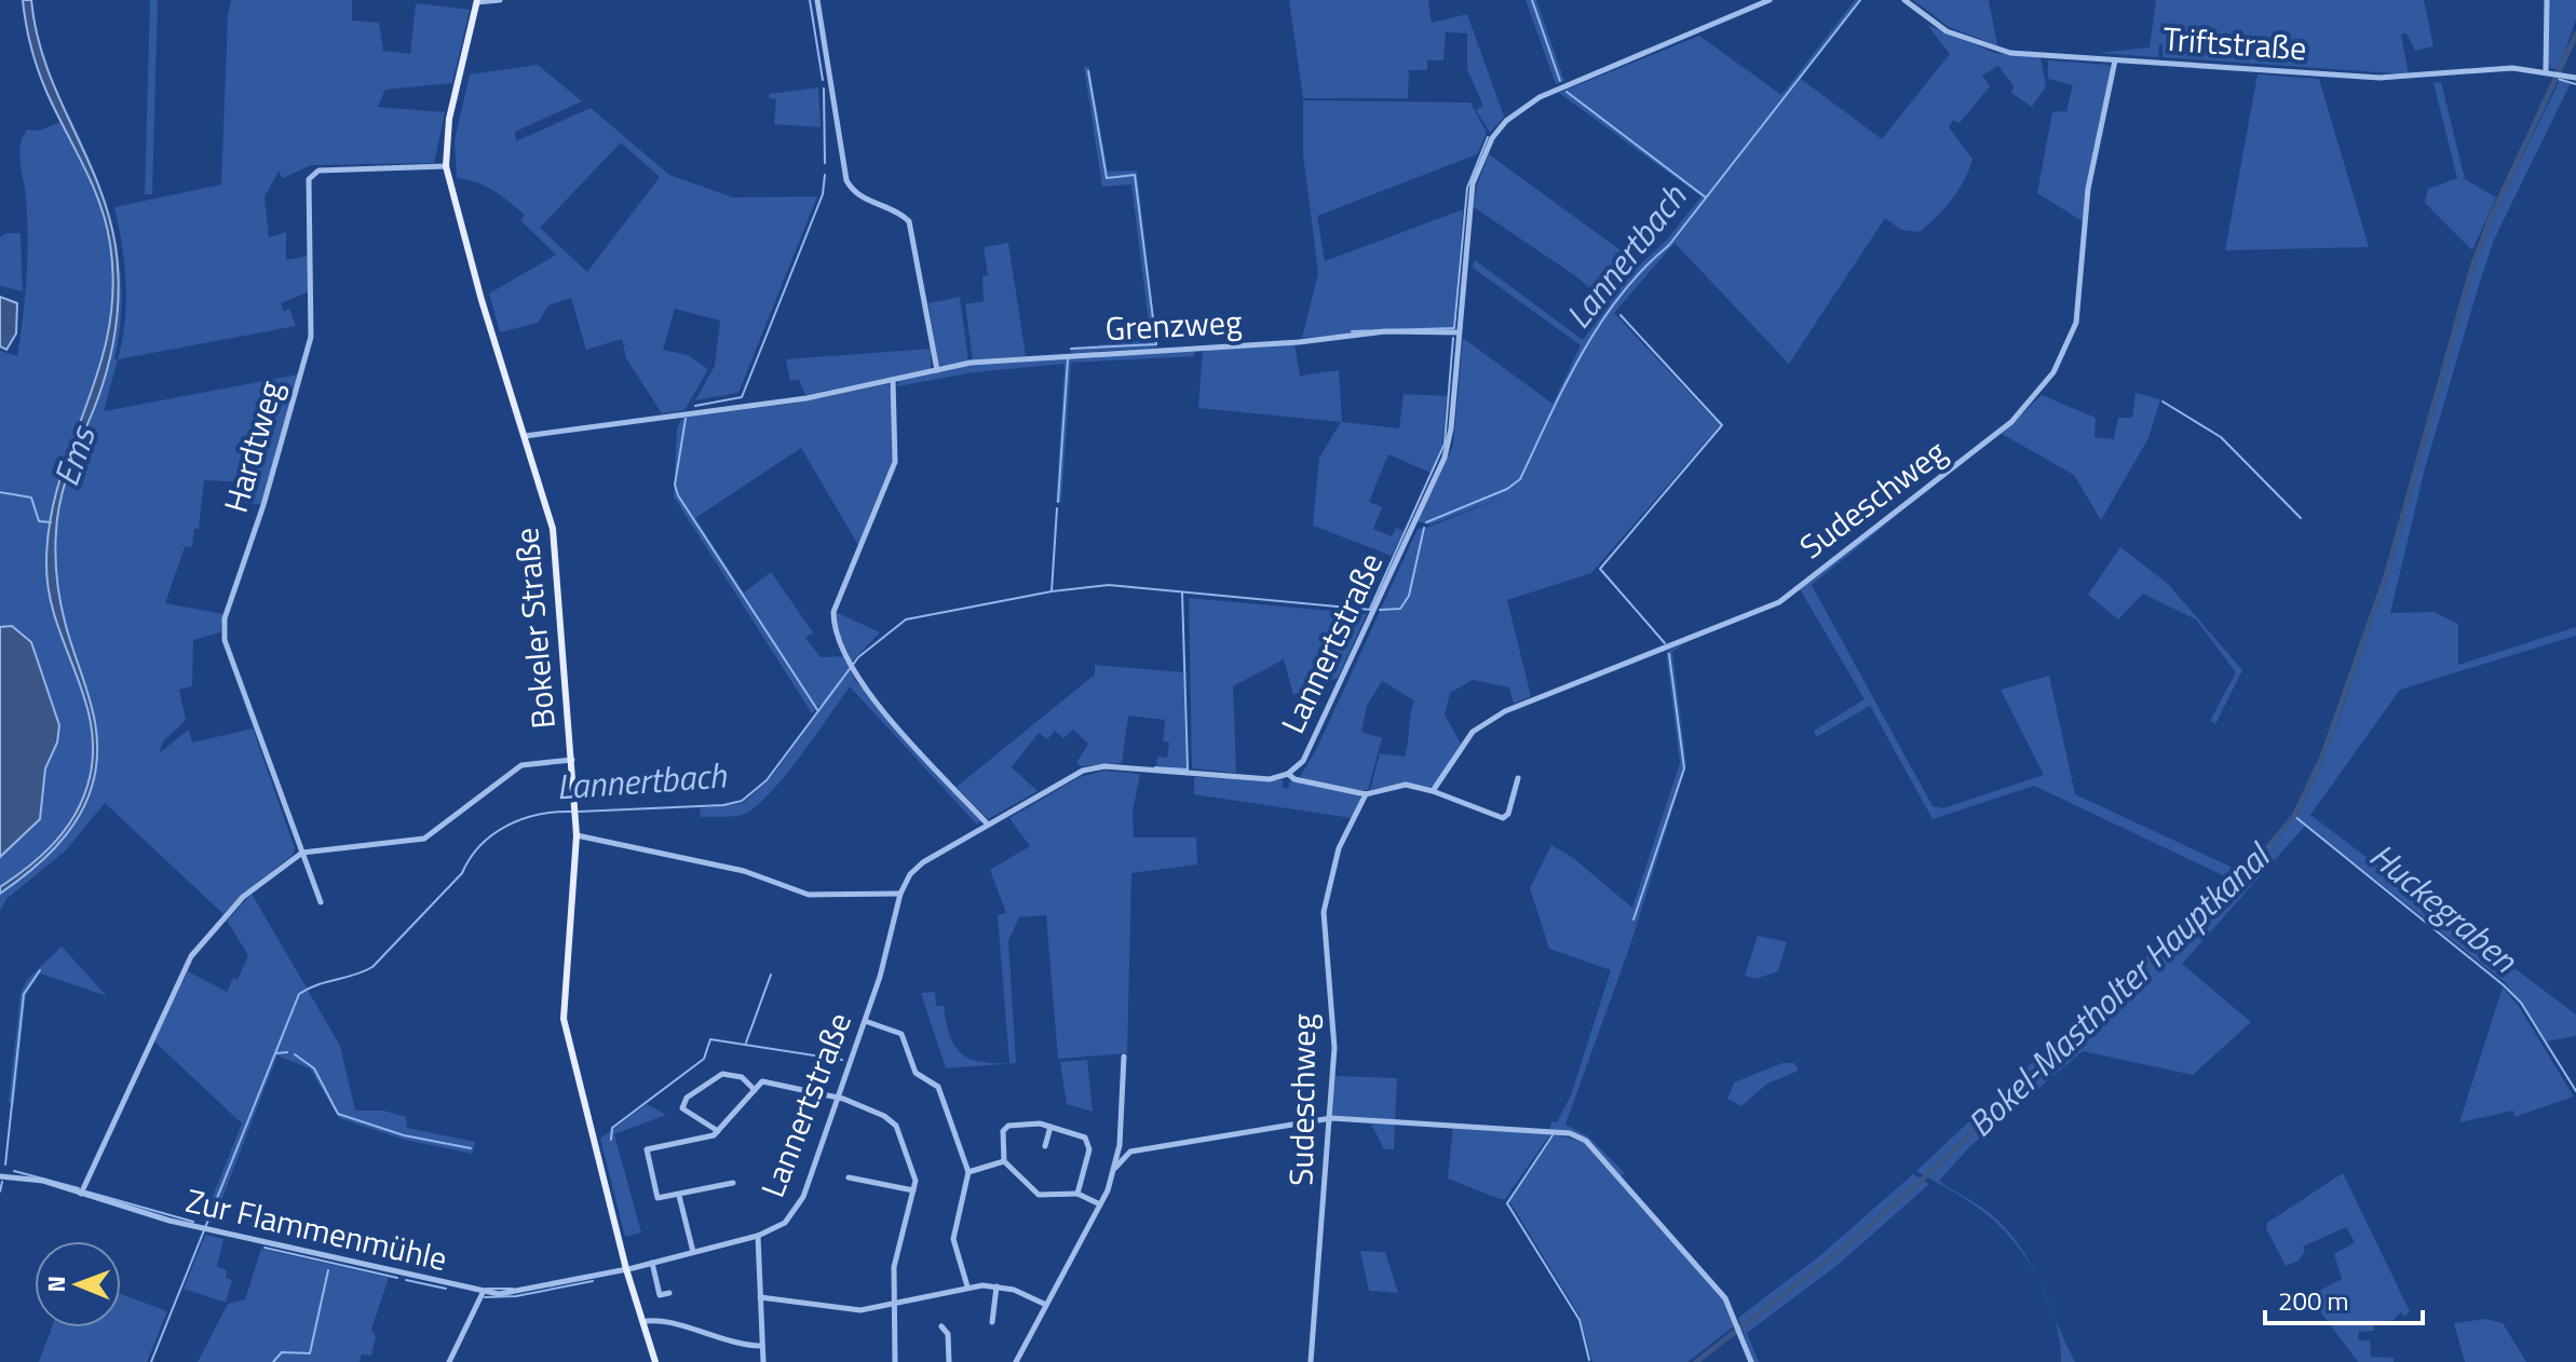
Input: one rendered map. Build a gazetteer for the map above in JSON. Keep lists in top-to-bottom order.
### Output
{
  "streets": {
    "main road": ["Bokeler Straße"],
    "street": [
      "Triftstraße",
      "Grenzweg",
      "Hardtweg",
      "Sudeschweg",
      "Lannertstraße",
      "Zur Flammenmühle"
    ]
  },
  "crossings": [
    ["Triftstraße", "Sudeschweg"],
    ["Grenzweg", "Bokeler Straße"],
    ["Grenzweg", "Lannertstraße"],
    ["Hardtweg", "Bokeler Straße"],
    ["Bokeler Straße", "Lannertstraße"],
    ["Bokeler Straße", "Zur Flammenmühle"],
    ["Lannertstraße", "Zur Flammenmühle"]
  ],
  "water": [
    "Lannertbach",
    "Ems",
    "Huckegraben",
    "Bokel-Mastholter Hauptkanal"
  ],
  "scale_bar": "200 m",
  "north": "left"
}
